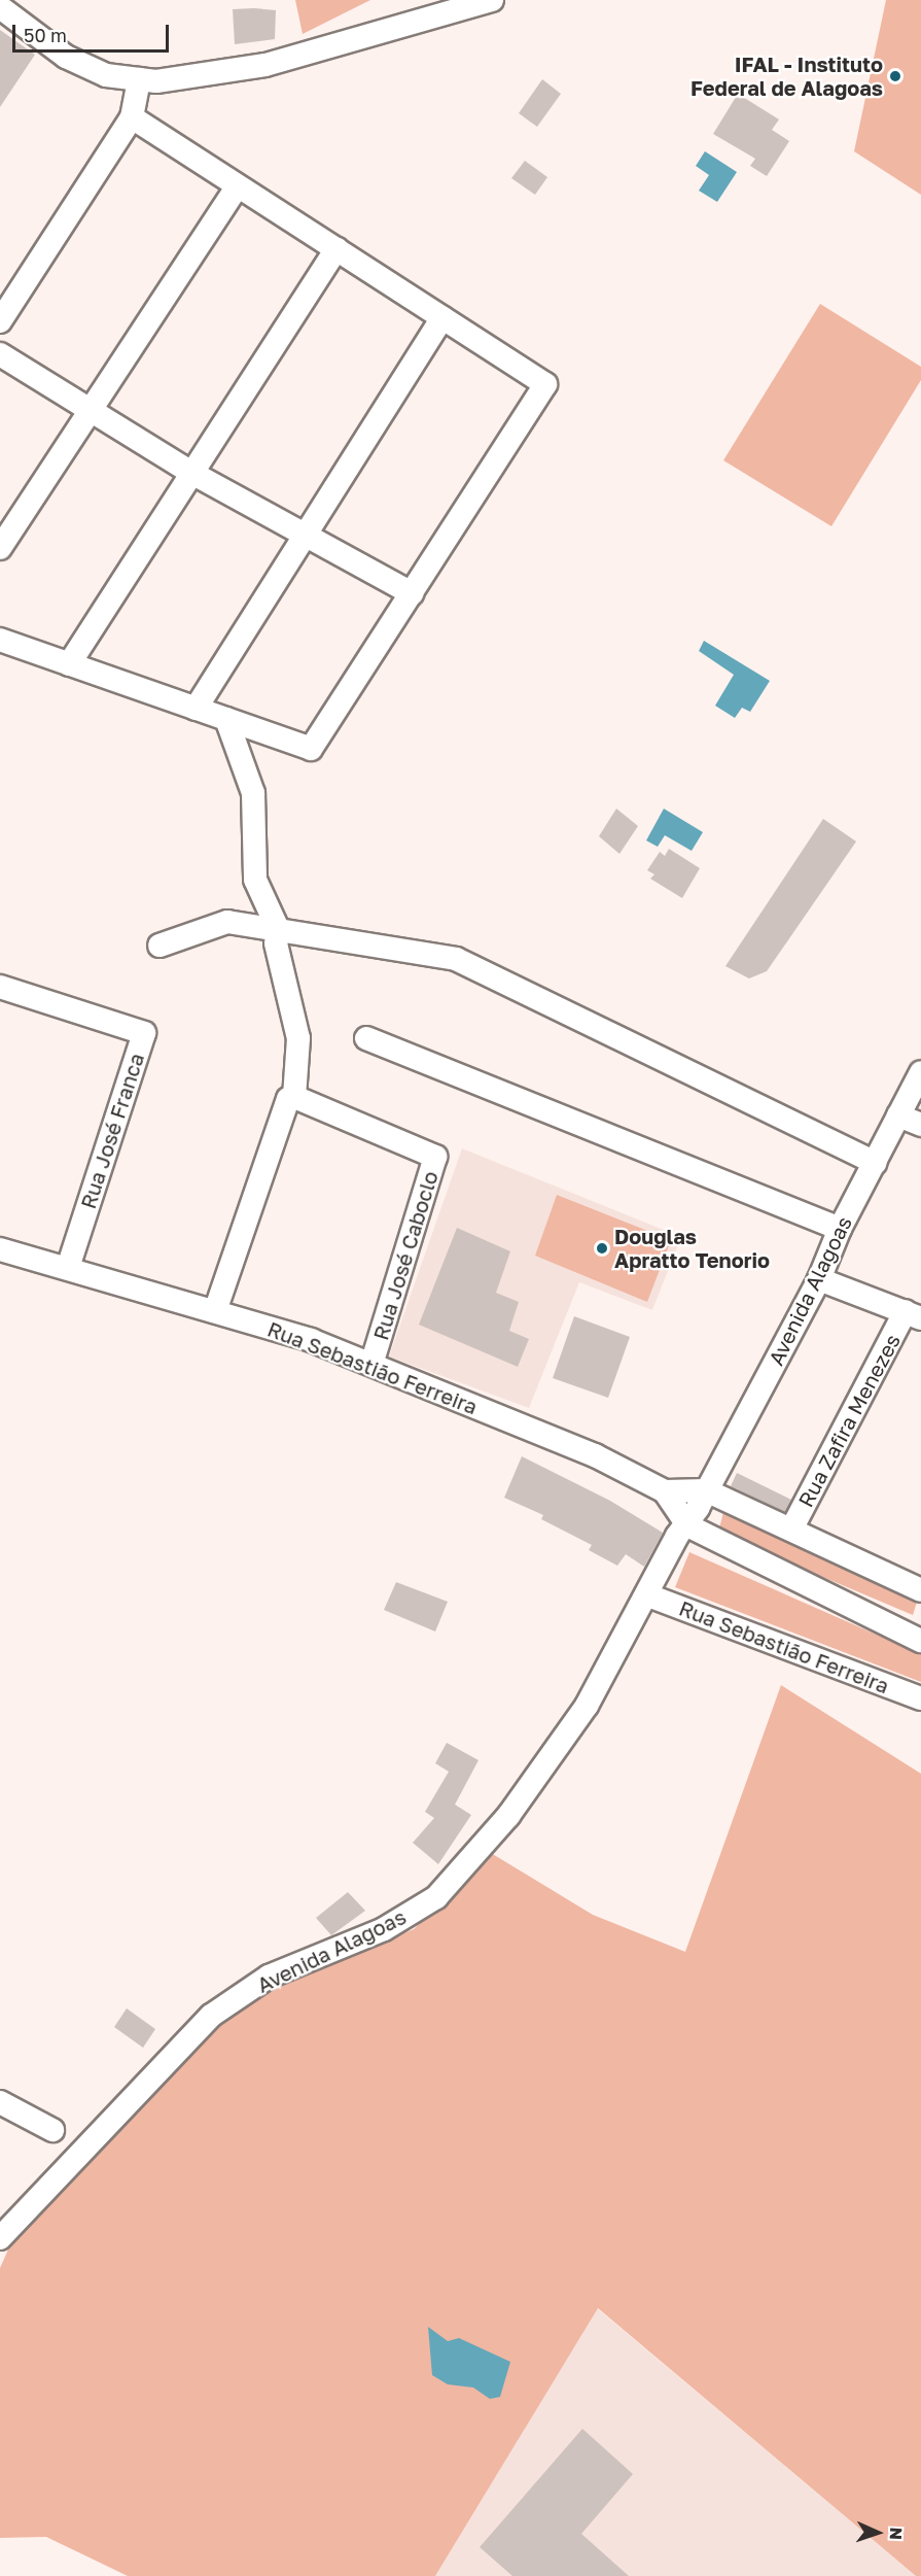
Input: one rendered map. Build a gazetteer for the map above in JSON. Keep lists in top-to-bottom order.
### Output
{
  "streets": {
    "street": [
      "Rua José Franca",
      "Rua José Caboclo",
      "Avenida Alagoas",
      "Rua Sebastião Ferreira",
      "Rua Zafira Menezes"
    ]
  },
  "crossings": [
    ["Rua José Franca", "Rua Sebastião Ferreira"],
    ["Rua José Caboclo", "Rua Sebastião Ferreira"],
    ["Avenida Alagoas", "Rua Sebastião Ferreira"],
    ["Rua Sebastião Ferreira", "Rua Zafira Menezes"]
  ],
  "places": ["IFAL - Instituto Federal de Alagoas", "Douglas Apratto Tenorio"],
  "scale_bar": "50 m",
  "north": "right"
}
